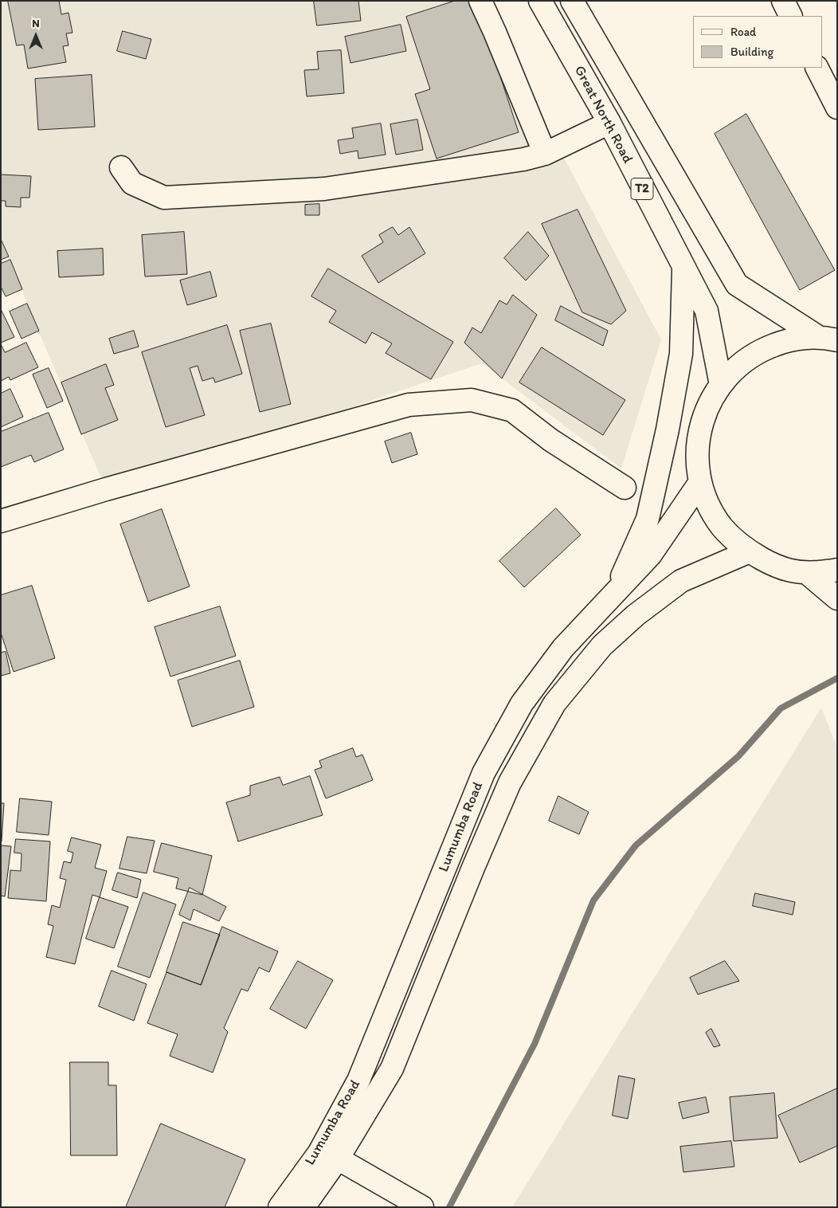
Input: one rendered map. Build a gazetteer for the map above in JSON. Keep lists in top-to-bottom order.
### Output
{
  "streets": {
    "main road": ["Great North Road", "T2", "Lumumba Road"]
  },
  "legend": ["Road", "Building"],
  "north": "top"
}
